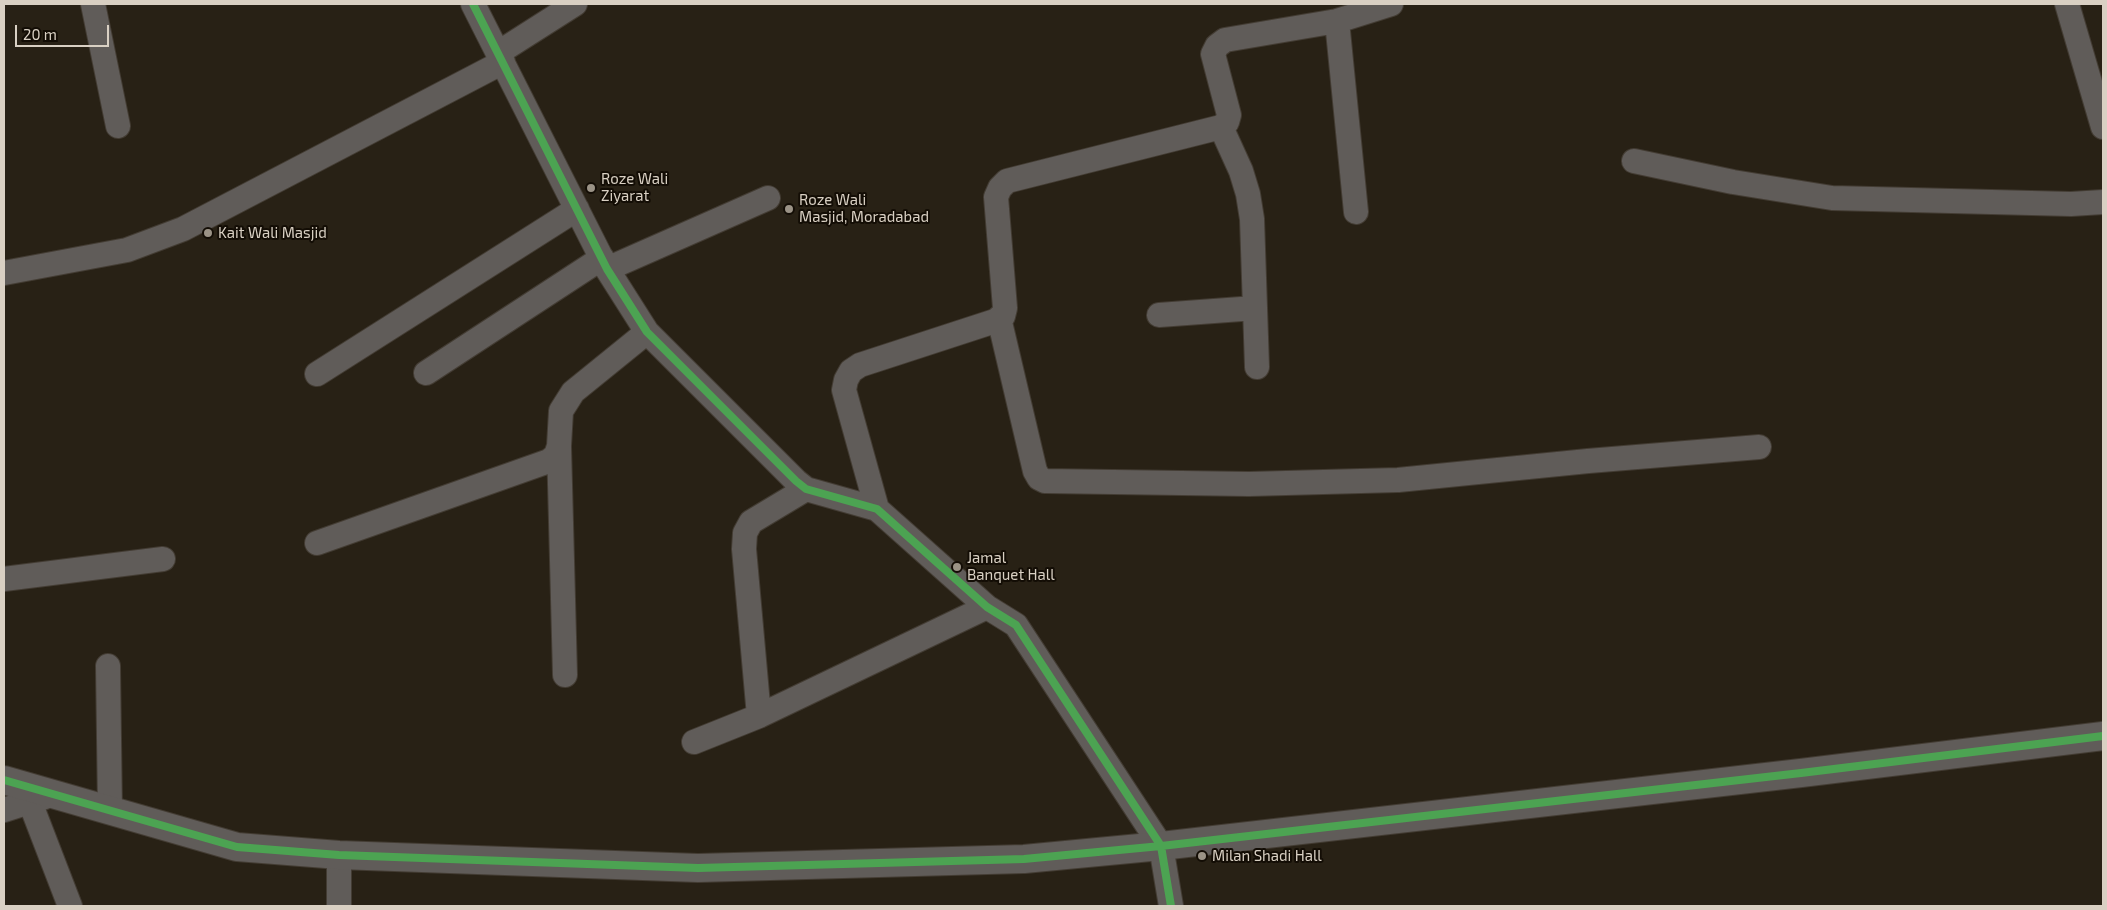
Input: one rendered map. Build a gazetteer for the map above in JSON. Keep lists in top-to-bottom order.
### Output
{
  "places": [
    "Roze Wali Ziyarat",
    "Roze Wali Masjid, Moradabad",
    "Kait Wali Masjid",
    "Jamal Banquet Hall",
    "Milan Shadi Hall"
  ],
  "scale_bar": "20 m"
}
